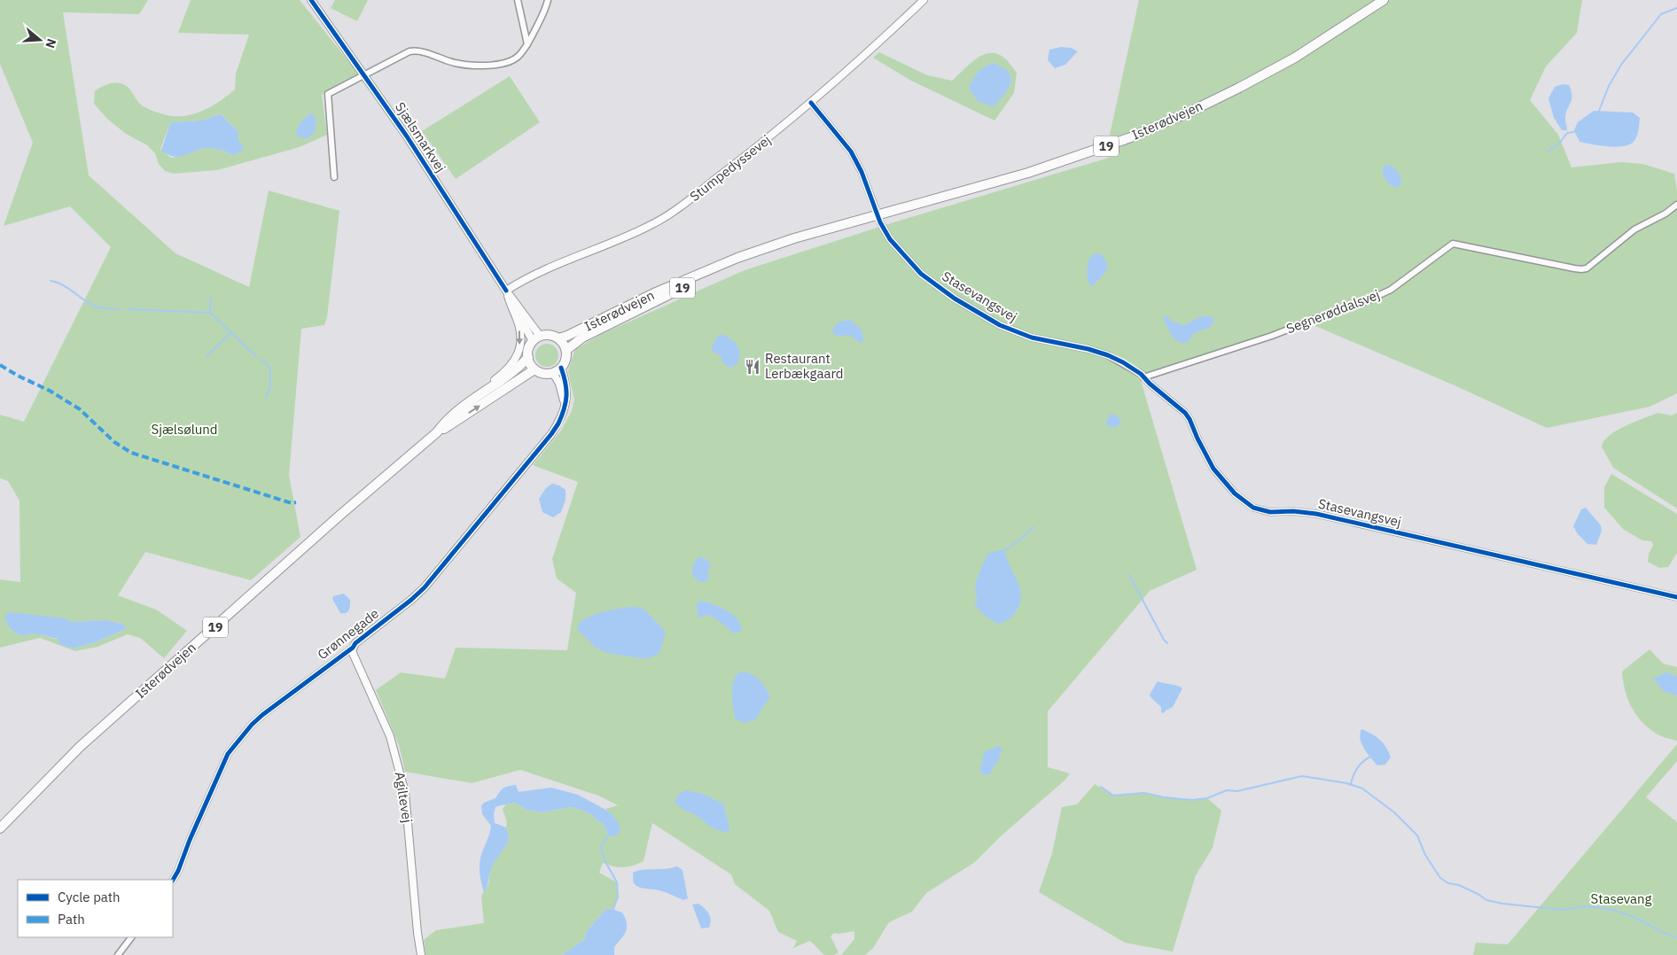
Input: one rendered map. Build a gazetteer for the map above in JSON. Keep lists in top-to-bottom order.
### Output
{
  "streets": {
    "main road": ["Isterødvejen", "19"],
    "street": [
      "Sjælsmarkvej",
      "Stumpedyssevej",
      "Stasevangsvej",
      "Segnerøddalsvej",
      "Grønnegade",
      "Agiltevej"
    ]
  },
  "crossings": [
    ["Isterødvejen", "Sjælsmarkvej"],
    ["Isterødvejen", "19"],
    ["Isterødvejen", "Grønnegade"],
    ["Sjælsmarkvej", "19"],
    ["Sjælsmarkvej", "Stumpedyssevej"],
    ["Sjælsmarkvej", "Grønnegade"],
    ["19", "Grønnegade"],
    ["Stasevangsvej", "Segnerøddalsvej"],
    ["Grønnegade", "Agiltevej"]
  ],
  "parks": ["Sjælsølund", "Stasevang"],
  "places": {
    "restaurant": ["Restaurant Lerbækgaard"]
  },
  "legend": ["Cycle path", "Path"],
  "north": "right"
}
